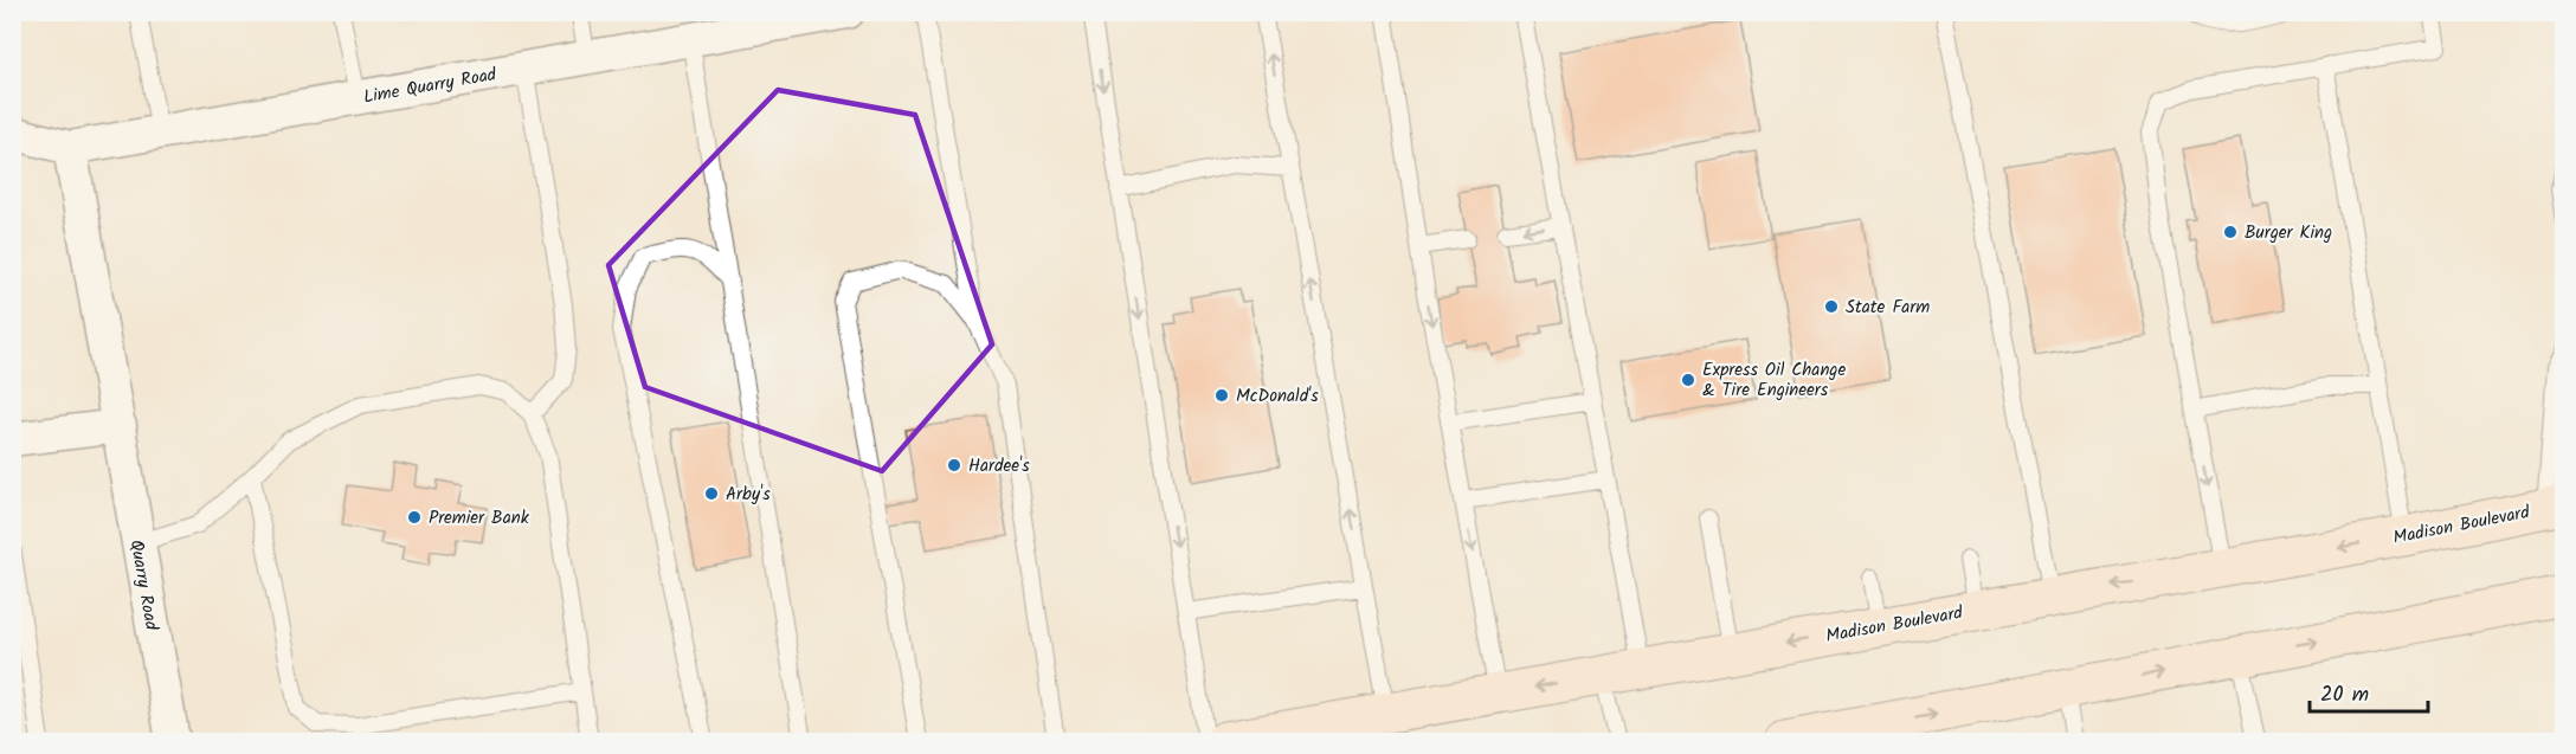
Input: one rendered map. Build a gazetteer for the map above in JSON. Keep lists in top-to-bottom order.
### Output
{
  "streets": {
    "main road": ["Madison Boulevard"],
    "street": ["Lime Quarry Road", "Quarry Road"]
  },
  "crossings": [
    ["Lime Quarry Road", "Quarry Road"]
  ],
  "places": [
    "Burger King",
    "State Farm",
    "Express Oil Change & Tire Engineers",
    "McDonald's",
    "Hardee's",
    "Arby's",
    "Premier Bank"
  ],
  "scale_bar": "20 m"
}
